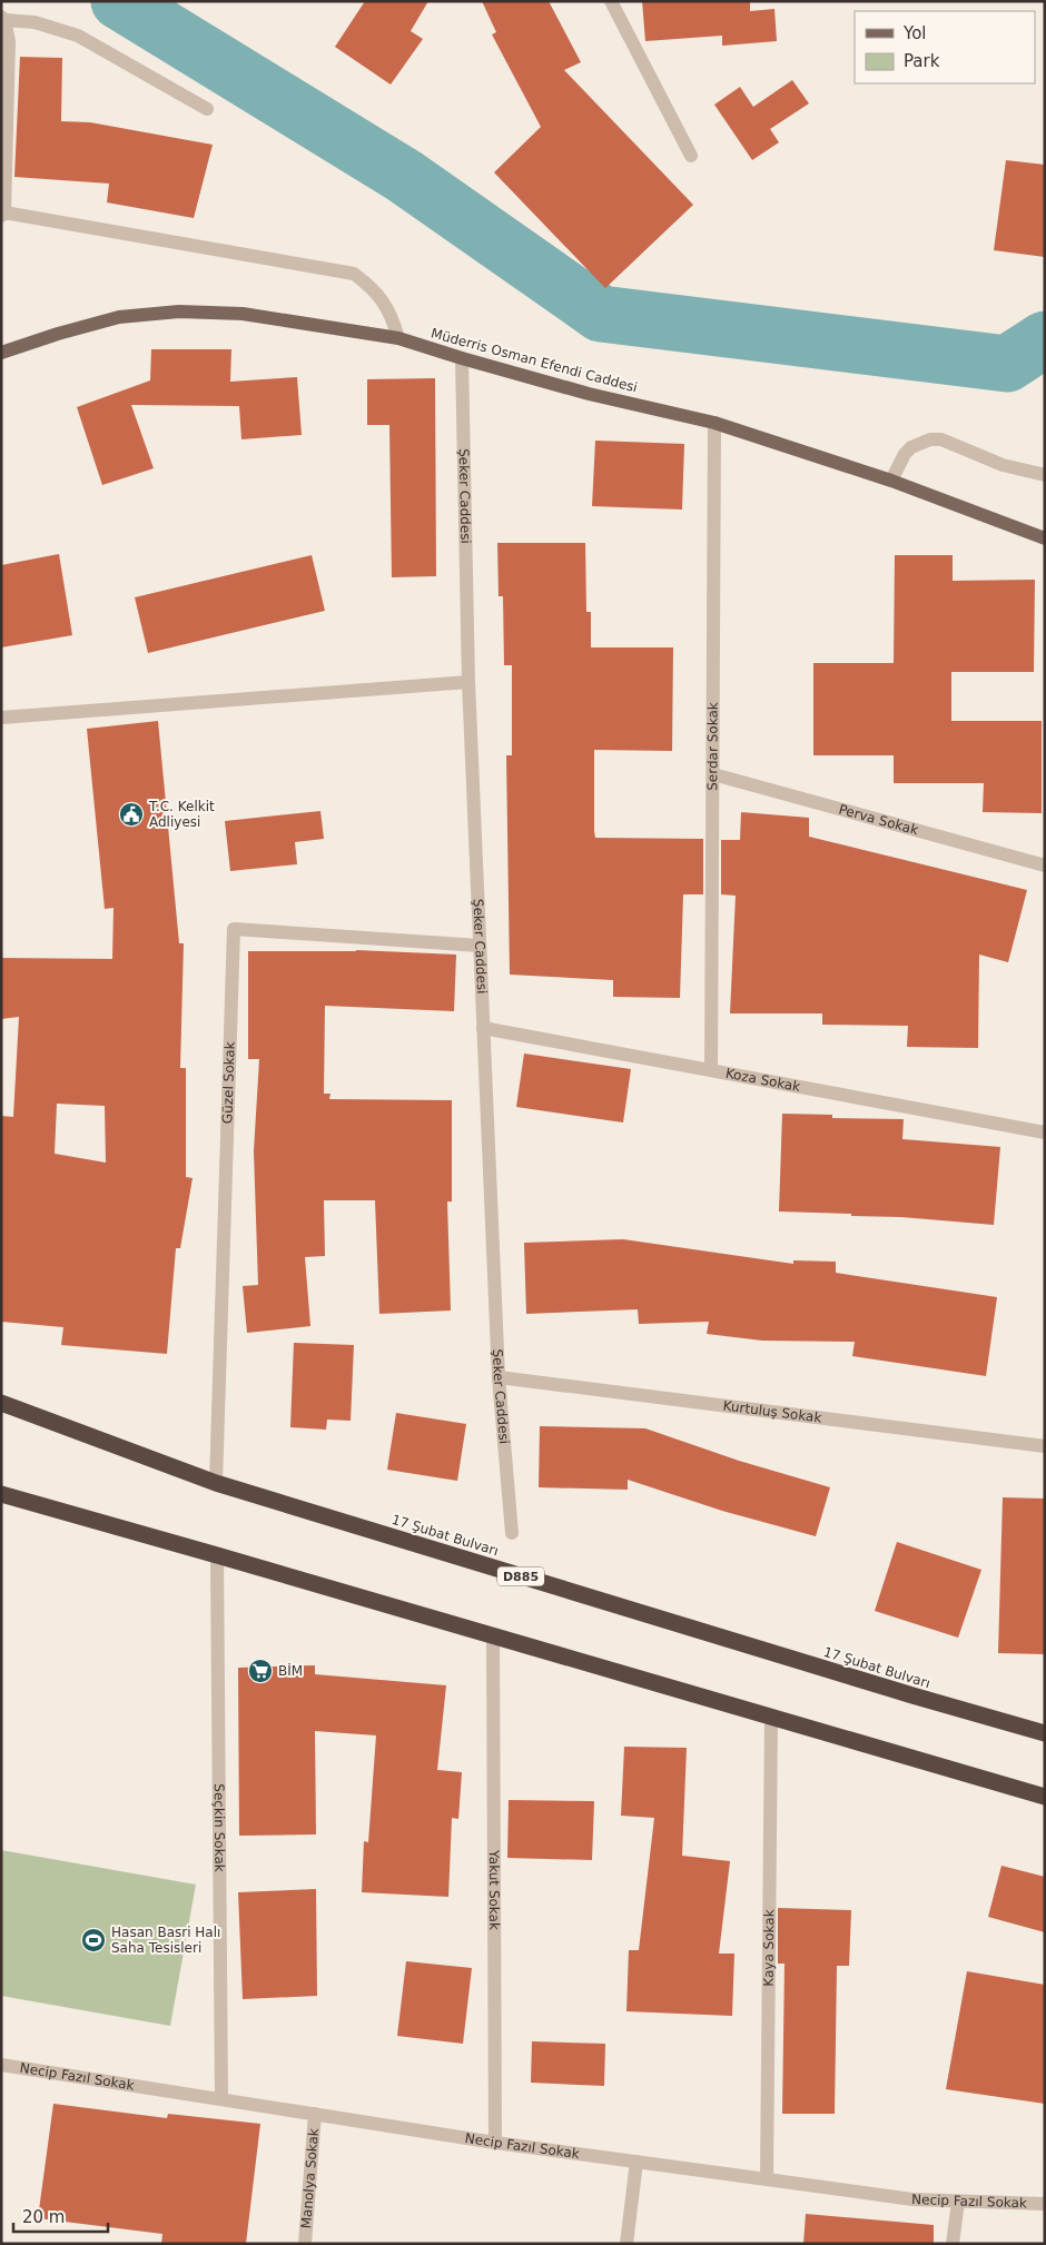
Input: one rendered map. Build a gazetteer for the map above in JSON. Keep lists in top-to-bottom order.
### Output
{
  "streets": {
    "highway": ["17 Şubat Bulvarı", "D885"],
    "main road": ["Müderris Osman Efendi Caddesi"],
    "street": [
      "Şeker Caddesi",
      "Serdar Sokak",
      "Perva Sokak",
      "Koza Sokak",
      "Güzel Sokak",
      "Kurtuluş Sokak",
      "Seçkin Sokak",
      "Yakut Sokak",
      "Kaya Sokak",
      "Necip Fazıl Sokak",
      "Manolya Sokak"
    ]
  },
  "crossings": [
    ["Müderris Osman Efendi Caddesi", "Şeker Caddesi"],
    ["Müderris Osman Efendi Caddesi", "Serdar Sokak"],
    ["Şeker Caddesi", "Koza Sokak"],
    ["Şeker Caddesi", "Güzel Sokak"],
    ["Şeker Caddesi", "Kurtuluş Sokak"],
    ["Serdar Sokak", "Perva Sokak"],
    ["Serdar Sokak", "Koza Sokak"],
    ["Güzel Sokak", "17 Şubat Bulvarı"],
    ["Seçkin Sokak", "Necip Fazıl Sokak"],
    ["Yakut Sokak", "Necip Fazıl Sokak"],
    ["Kaya Sokak", "Necip Fazıl Sokak"],
    ["Necip Fazıl Sokak", "Manolya Sokak"]
  ],
  "places": {
    "public building": ["T.C. Kelkit Adliyesi"],
    "supermarket": ["BİM"],
    "sports": ["Hasan Basri Halı Saha Tesisleri"]
  },
  "legend": ["Yol", "Park"],
  "scale_bar": "20 m"
}
